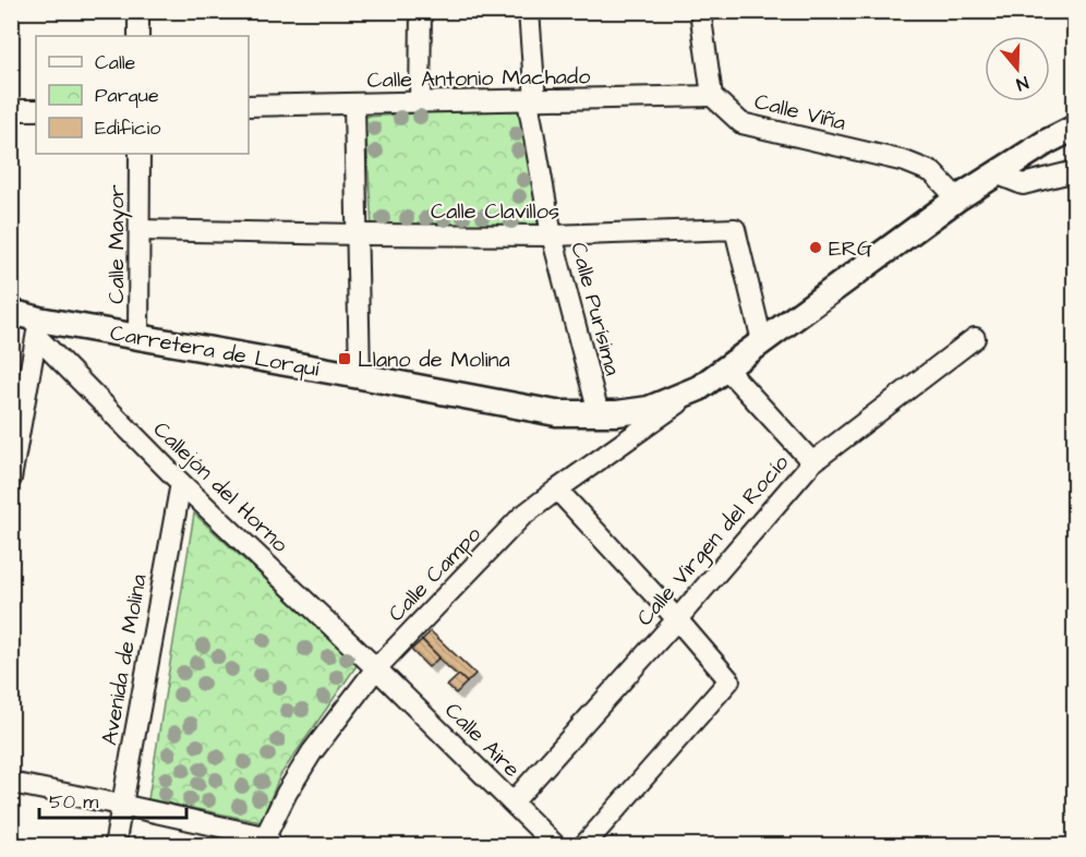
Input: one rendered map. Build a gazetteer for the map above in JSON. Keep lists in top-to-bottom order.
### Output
{
  "streets": {
    "main road": ["Carretera de Lorquí"],
    "street": [
      "Calle Antonio Machado",
      "Calle Viña",
      "Calle Clavillos",
      "Calle Mayor",
      "Calle Purísima",
      "Callejón del Horno",
      "Calle Virgen del Rocío",
      "Calle Campo",
      "Avenida de Molina",
      "Calle Aire"
    ]
  },
  "crossings": [
    ["Calle Antonio Machado", "Calle Viña"],
    ["Calle Antonio Machado", "Calle Purísima"],
    ["Calle Viña", "Carretera de Lorquí"],
    ["Calle Clavillos", "Calle Mayor"],
    ["Calle Clavillos", "Calle Purísima"],
    ["Calle Clavillos", "Carretera de Lorquí"],
    ["Calle Mayor", "Carretera de Lorquí"],
    ["Calle Purísima", "Carretera de Lorquí"],
    ["Carretera de Lorquí", "Callejón del Horno"],
    ["Carretera de Lorquí", "Calle Campo"],
    ["Callejón del Horno", "Calle Campo"],
    ["Callejón del Horno", "Avenida de Molina"],
    ["Callejón del Horno", "Calle Aire"],
    ["Calle Virgen del Rocío", "Calle Aire"],
    ["Calle Campo", "Calle Aire"]
  ],
  "places": {
    "other": ["ERG"],
    "transit": ["Llano de Molina"]
  },
  "legend": ["Calle", "Parque", "Edificio"],
  "scale_bar": "50 m",
  "north": "bottom"
}
